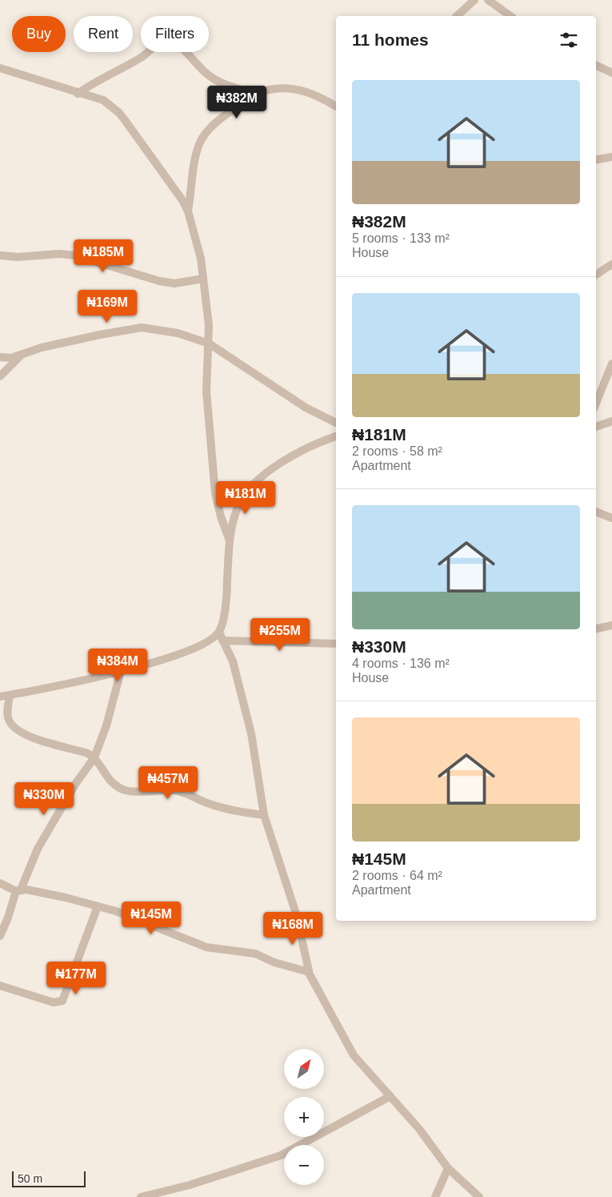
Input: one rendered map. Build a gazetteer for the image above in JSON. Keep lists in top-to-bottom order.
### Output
{
  "scale_bar": "50 m",
  "north": "top right",
  "page": {
    "chip": ["Buy", "Rent", "Filters"],
    "heading": "11 homes",
    "list": [
      {
        "name": "₦382M",
        "note": "5 rooms · 133 m² · House"
      },
      {
        "name": "₦181M",
        "note": "2 rooms · 58 m² · Apartment"
      },
      {
        "name": "₦330M",
        "note": "4 rooms · 136 m² · House"
      },
      {
        "name": "₦145M",
        "note": "2 rooms · 64 m² · Apartment"
      }
    ],
    "price": [
      "₦382M",
      "₦185M",
      "₦169M",
      "₦181M",
      "₦255M",
      "₦384M",
      "₦457M",
      "₦330M",
      "₦145M",
      "₦168M",
      "₦177M"
    ],
    "map_buttons": ["+", "−"],
    "scale": "50 m"
  }
}
